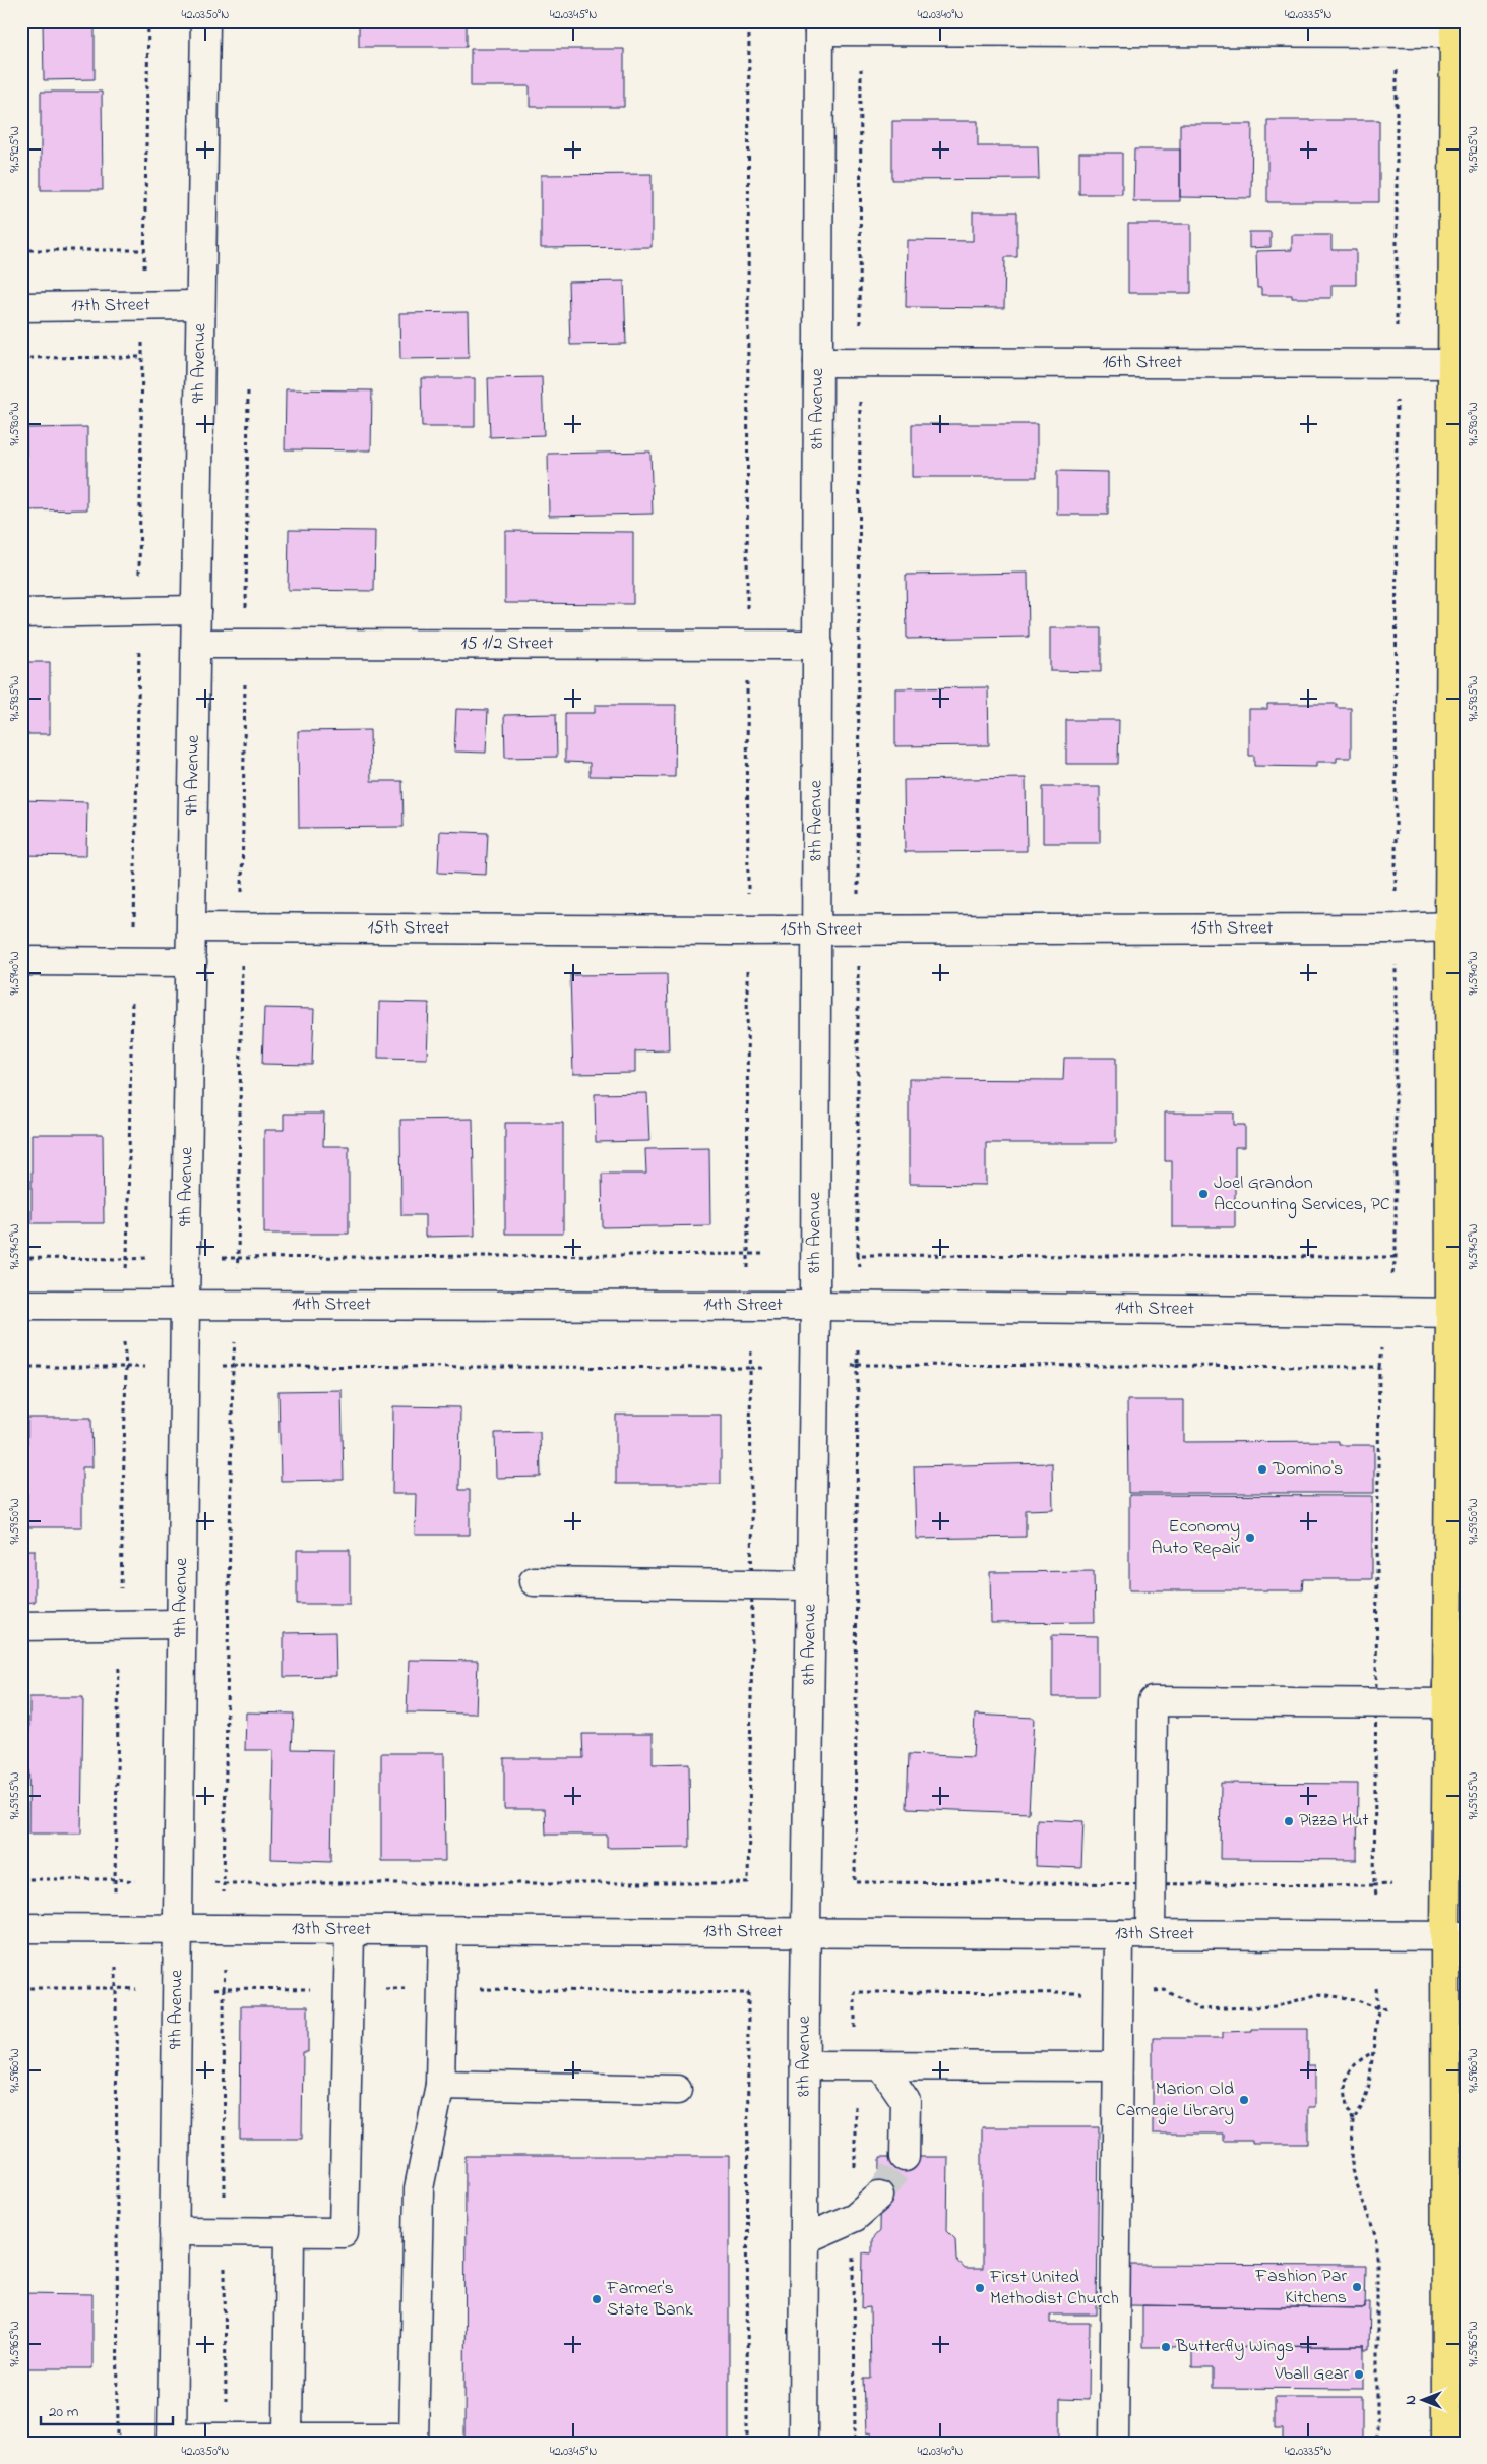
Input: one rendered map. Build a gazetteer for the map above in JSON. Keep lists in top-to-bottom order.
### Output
{
  "streets": {
    "street": [
      "17th Street",
      "9th Avenue",
      "16th Street",
      "8th Avenue",
      "15 1/2 Street",
      "15th Street",
      "14th Street",
      "13th Street"
    ]
  },
  "crossings": [
    ["17th Street", "9th Avenue"],
    ["9th Avenue", "15 1/2 Street"],
    ["9th Avenue", "15th Street"],
    ["9th Avenue", "14th Street"],
    ["9th Avenue", "13th Street"],
    ["16th Street", "8th Avenue"],
    ["8th Avenue", "15 1/2 Street"],
    ["8th Avenue", "15th Street"],
    ["8th Avenue", "14th Street"],
    ["8th Avenue", "13th Street"]
  ],
  "places": [
    "Joel Grandon Accounting Services, PC",
    "Domino's",
    "Economy Auto Repair",
    "Pizza Hut",
    "Marion Old Carnegie Library",
    "Fashion Par Kitchens",
    "First United Methodist Church",
    "Farmer's State Bank",
    "Butterfly Wings",
    "Vball Gear"
  ],
  "scale_bar": "20 m",
  "north": "left",
  "coordinates": [
    "42.0350°N",
    "42.0345°N",
    "42.0340°N",
    "42.0335°N",
    "91.5925°W",
    "91.5930°W",
    "91.5935°W",
    "91.5940°W",
    "91.5945°W",
    "91.5950°W",
    "91.5955°W",
    "91.5960°W",
    "91.5965°W"
  ]
}
